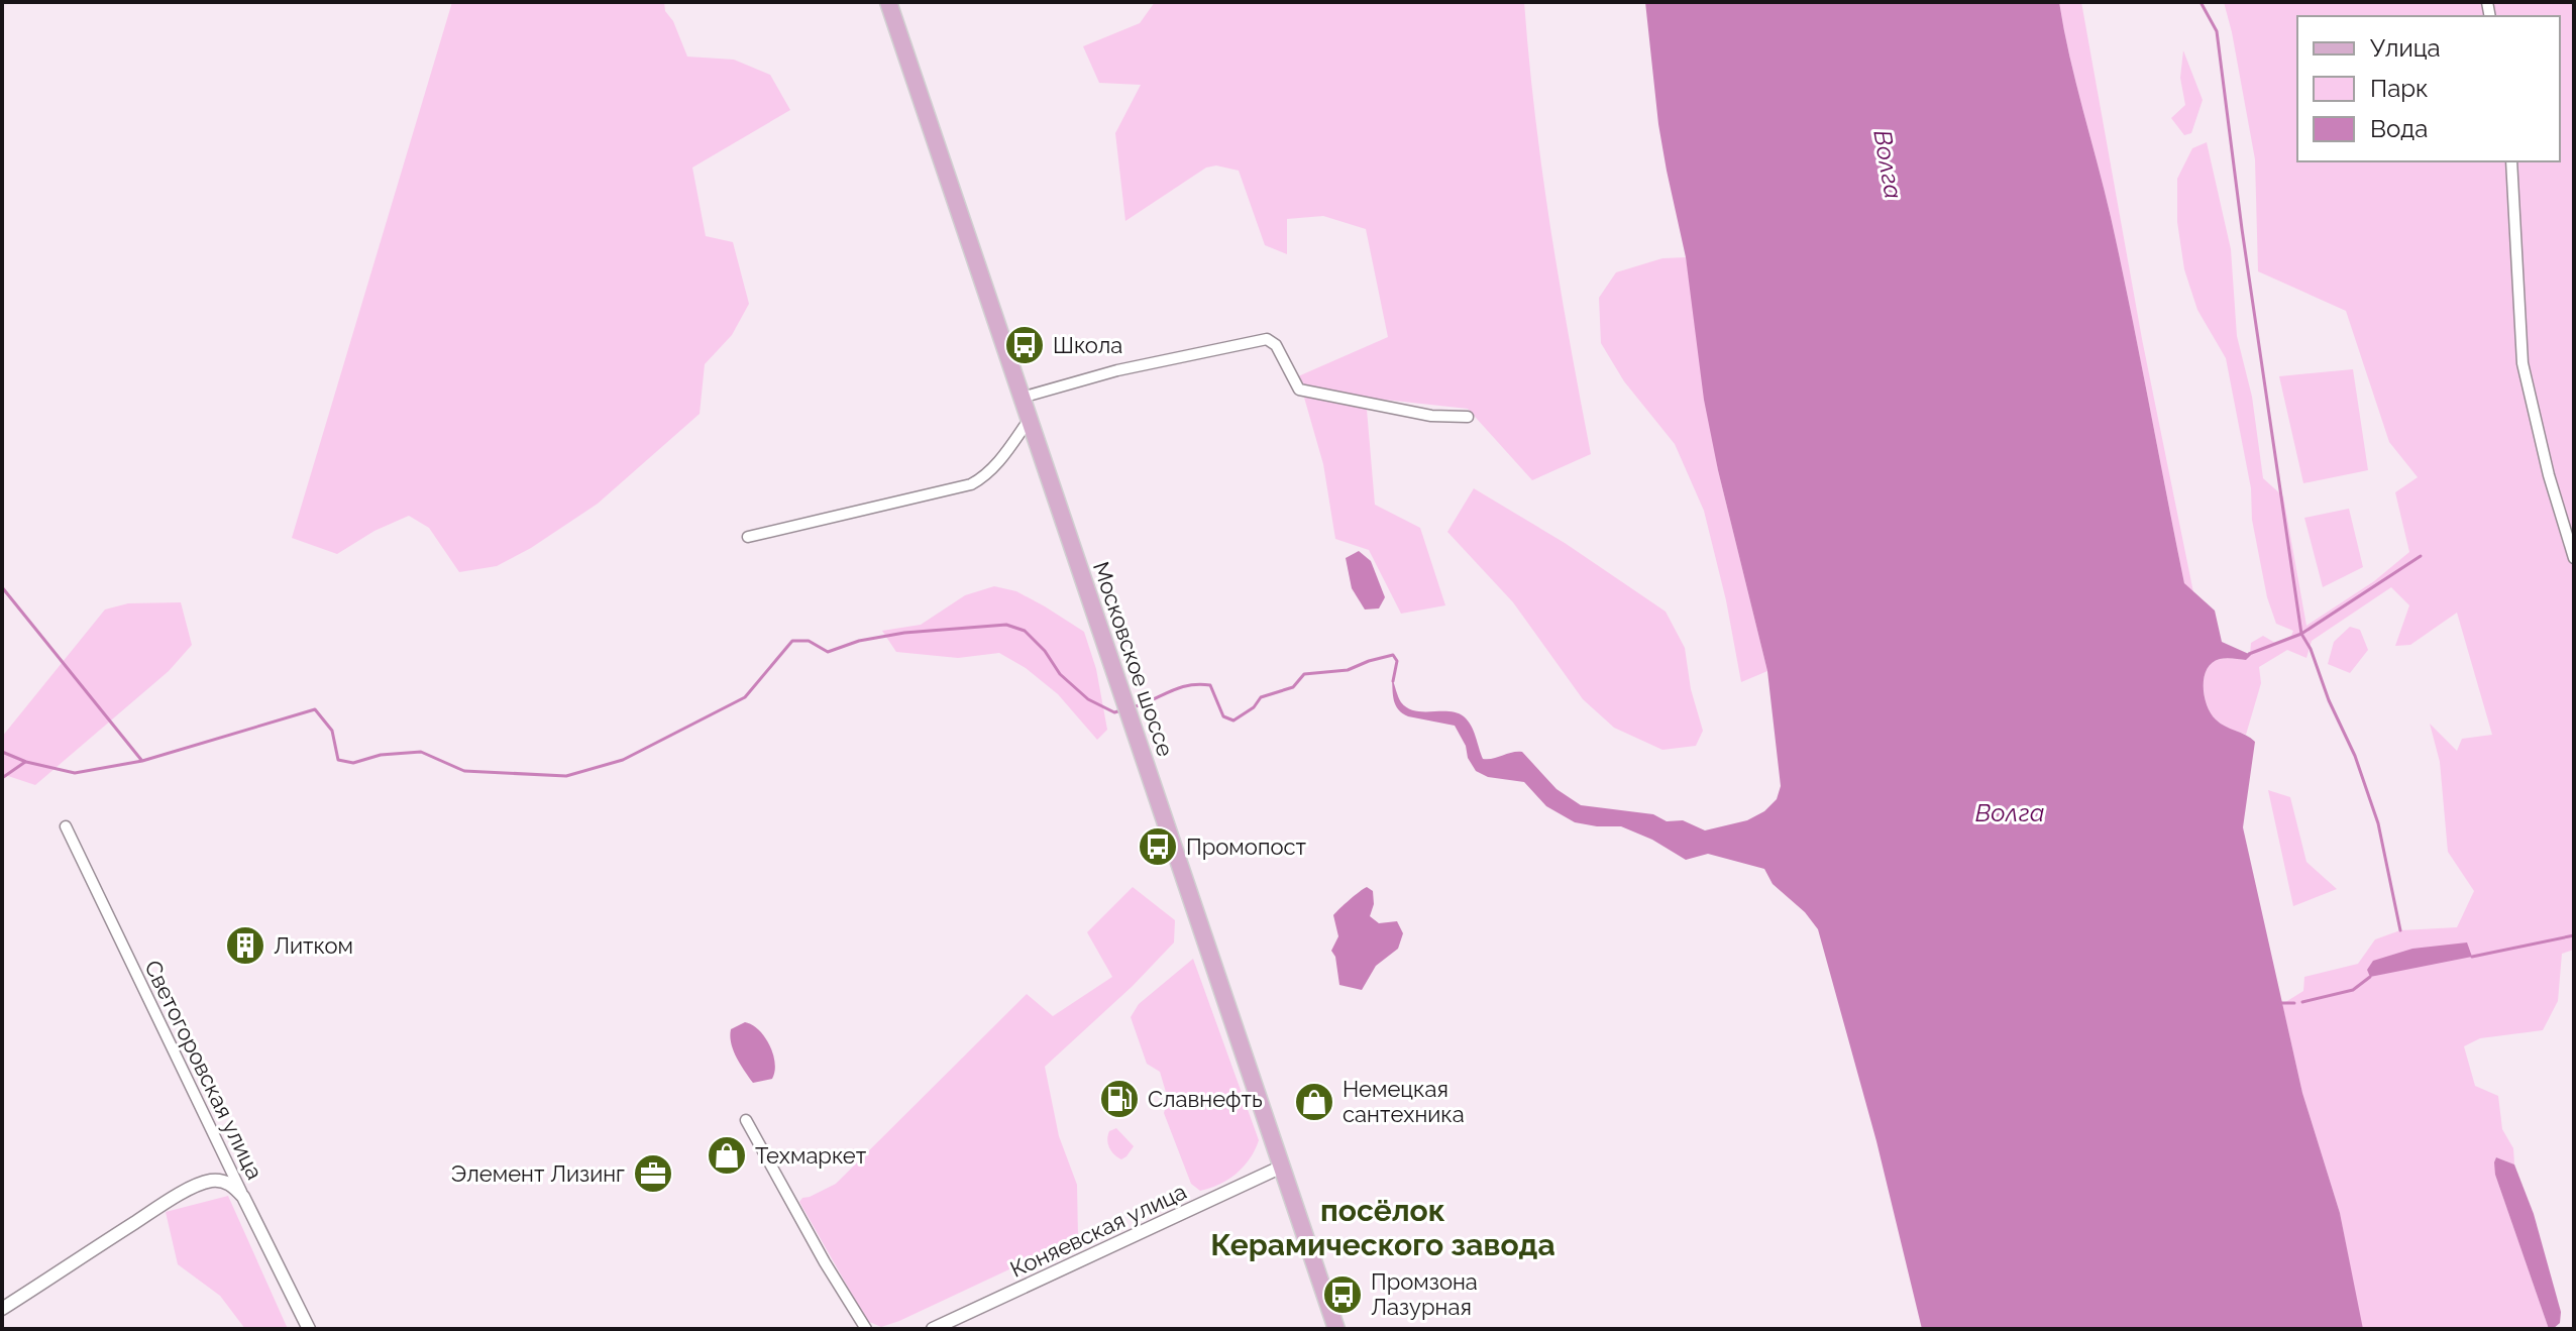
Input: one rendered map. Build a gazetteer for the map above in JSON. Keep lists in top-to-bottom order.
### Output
{
  "streets": {
    "main road": ["Московское шоссе"],
    "street": ["Светогоровская улица", "Коняевская улица"]
  },
  "crossings": [
    ["Московское шоссе", "Коняевская улица"]
  ],
  "districts": ["посёлок Керамического завода"],
  "water": ["Волга"],
  "places": {
    "bus stop": ["Школа", "Промопост", "Промзона Лазурная"],
    "building": ["Литком"],
    "fuel station": ["Славнефть"],
    "shop": ["Немецкая сантехника", "Техмаркет"],
    "office": ["Элемент Лизинг"]
  },
  "legend": ["Улица", "Парк", "Вода"]
}
